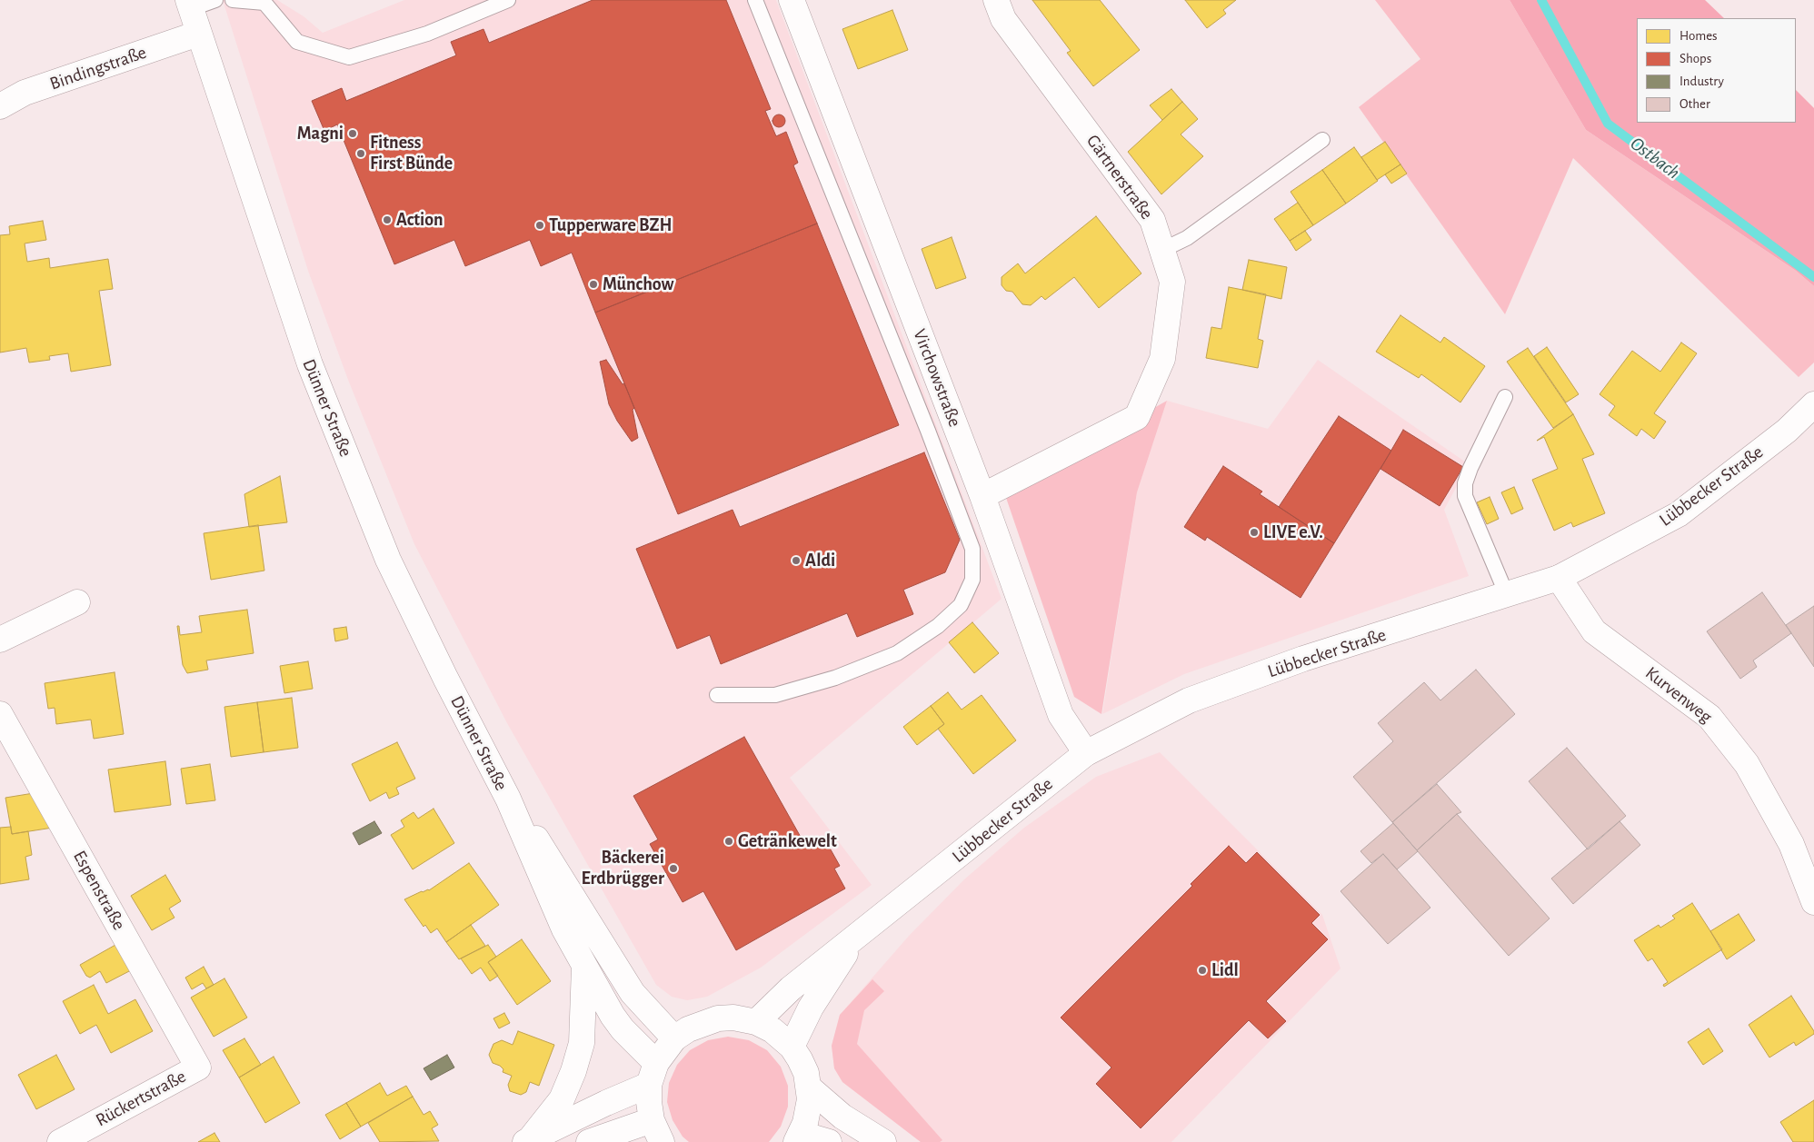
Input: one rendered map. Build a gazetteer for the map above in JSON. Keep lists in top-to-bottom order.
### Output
{
  "streets": {
    "street": [
      "Bindingstraße",
      "Gärtnerstraße",
      "Virchowstraße",
      "Dünner Straße",
      "Lübbecker Straße",
      "Kurvenweg",
      "Espenstraße",
      "Rückertstraße"
    ]
  },
  "crossings": [
    ["Bindingstraße", "Dünner Straße"],
    ["Gärtnerstraße", "Virchowstraße"],
    ["Virchowstraße", "Lübbecker Straße"],
    ["Lübbecker Straße", "Kurvenweg"],
    ["Espenstraße", "Rückertstraße"]
  ],
  "water": ["Ostbach"],
  "places": [
    "Magni",
    "Fitness First Bünde",
    "Action",
    "Tupperware BZH",
    "Münchow",
    "LIVE e.V.",
    "Aldi",
    "Getränkewelt",
    "Bäckerei Erdbrügger",
    "Lidl"
  ],
  "legend": [
    "Homes",
    "Shops",
    "Industry",
    "Other"
  ]
}
